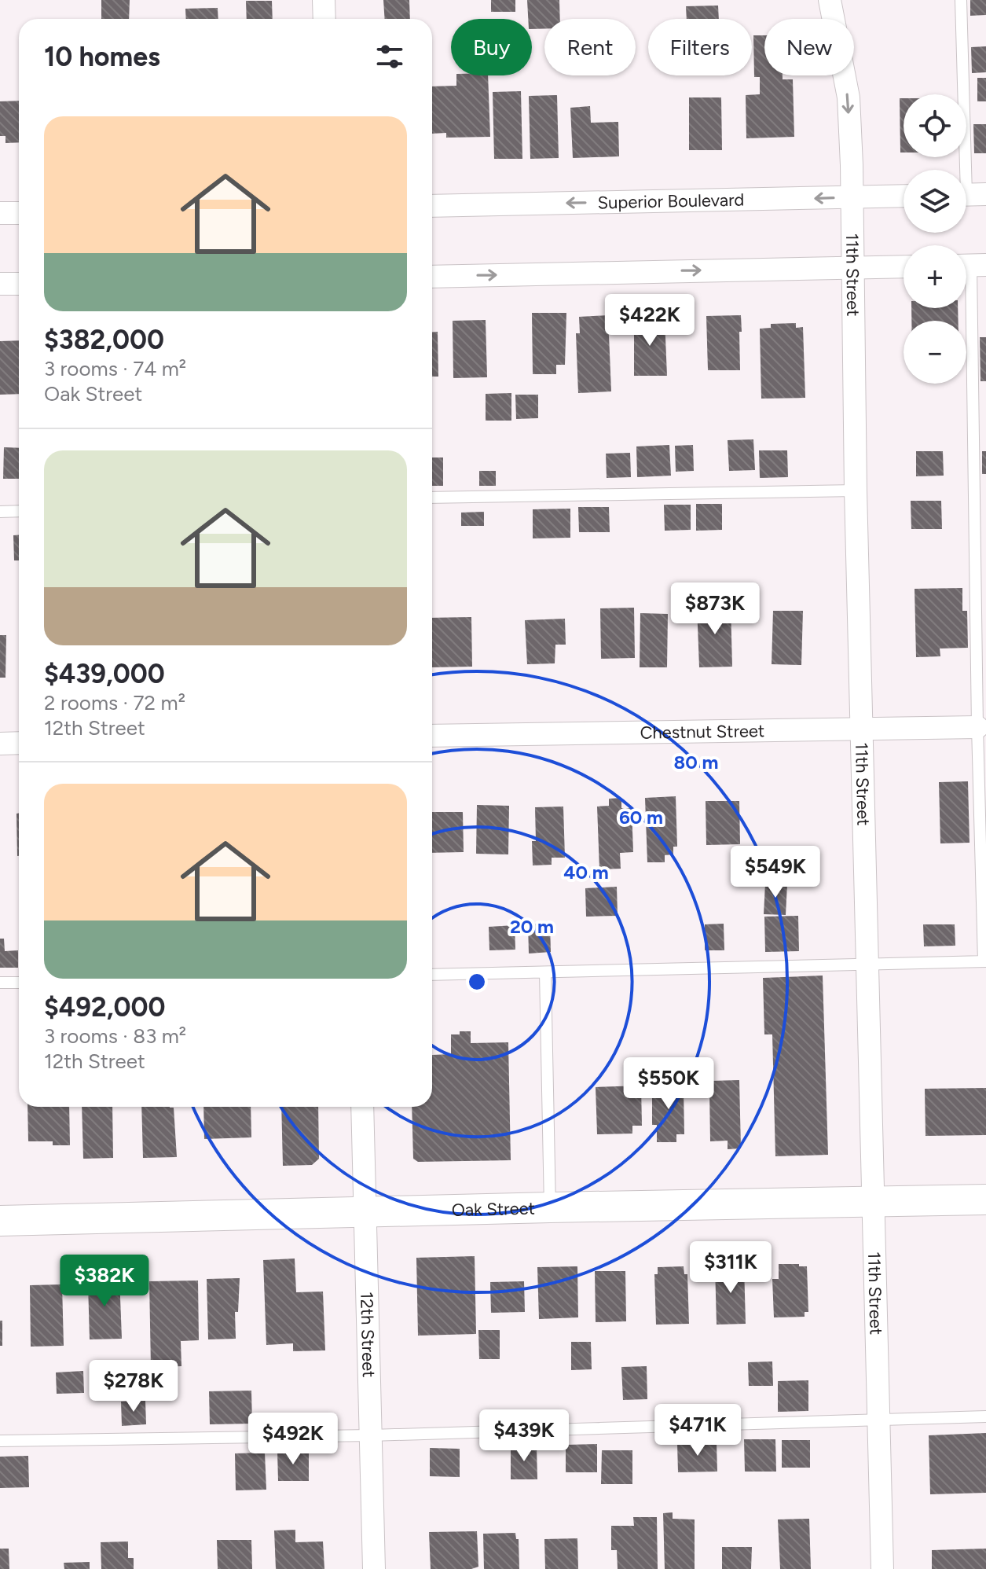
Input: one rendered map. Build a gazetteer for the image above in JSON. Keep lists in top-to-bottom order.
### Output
{
  "streets": {
    "street": [
      "Superior Boulevard",
      "11th Street",
      "Chestnut Street",
      "Oak Street",
      "12th Street"
    ]
  },
  "crossings": [
    ["Superior Boulevard", "11th Street"],
    ["11th Street", "Chestnut Street"],
    ["11th Street", "Oak Street"],
    ["Oak Street", "12th Street"]
  ],
  "page": {
    "chip": [
      "Buy",
      "Rent",
      "Filters",
      "New"
    ],
    "heading": "10 homes",
    "map_buttons": ["+", "−"],
    "list": [
      {
        "name": "$382,000",
        "note": "3 rooms · 74 m² · Oak Street"
      },
      {
        "name": "$439,000",
        "note": "2 rooms · 72 m² · 12th Street"
      },
      {
        "name": "$492,000",
        "note": "3 rooms · 83 m² · 12th Street"
      }
    ],
    "price": [
      "$422K",
      "$873K",
      "$549K",
      "$550K",
      "$311K",
      "$382K",
      "$278K",
      "$471K",
      "$439K",
      "$492K"
    ]
  },
  "rings": [
    "80 m",
    "60 m",
    "40 m",
    "20 m"
  ]
}
